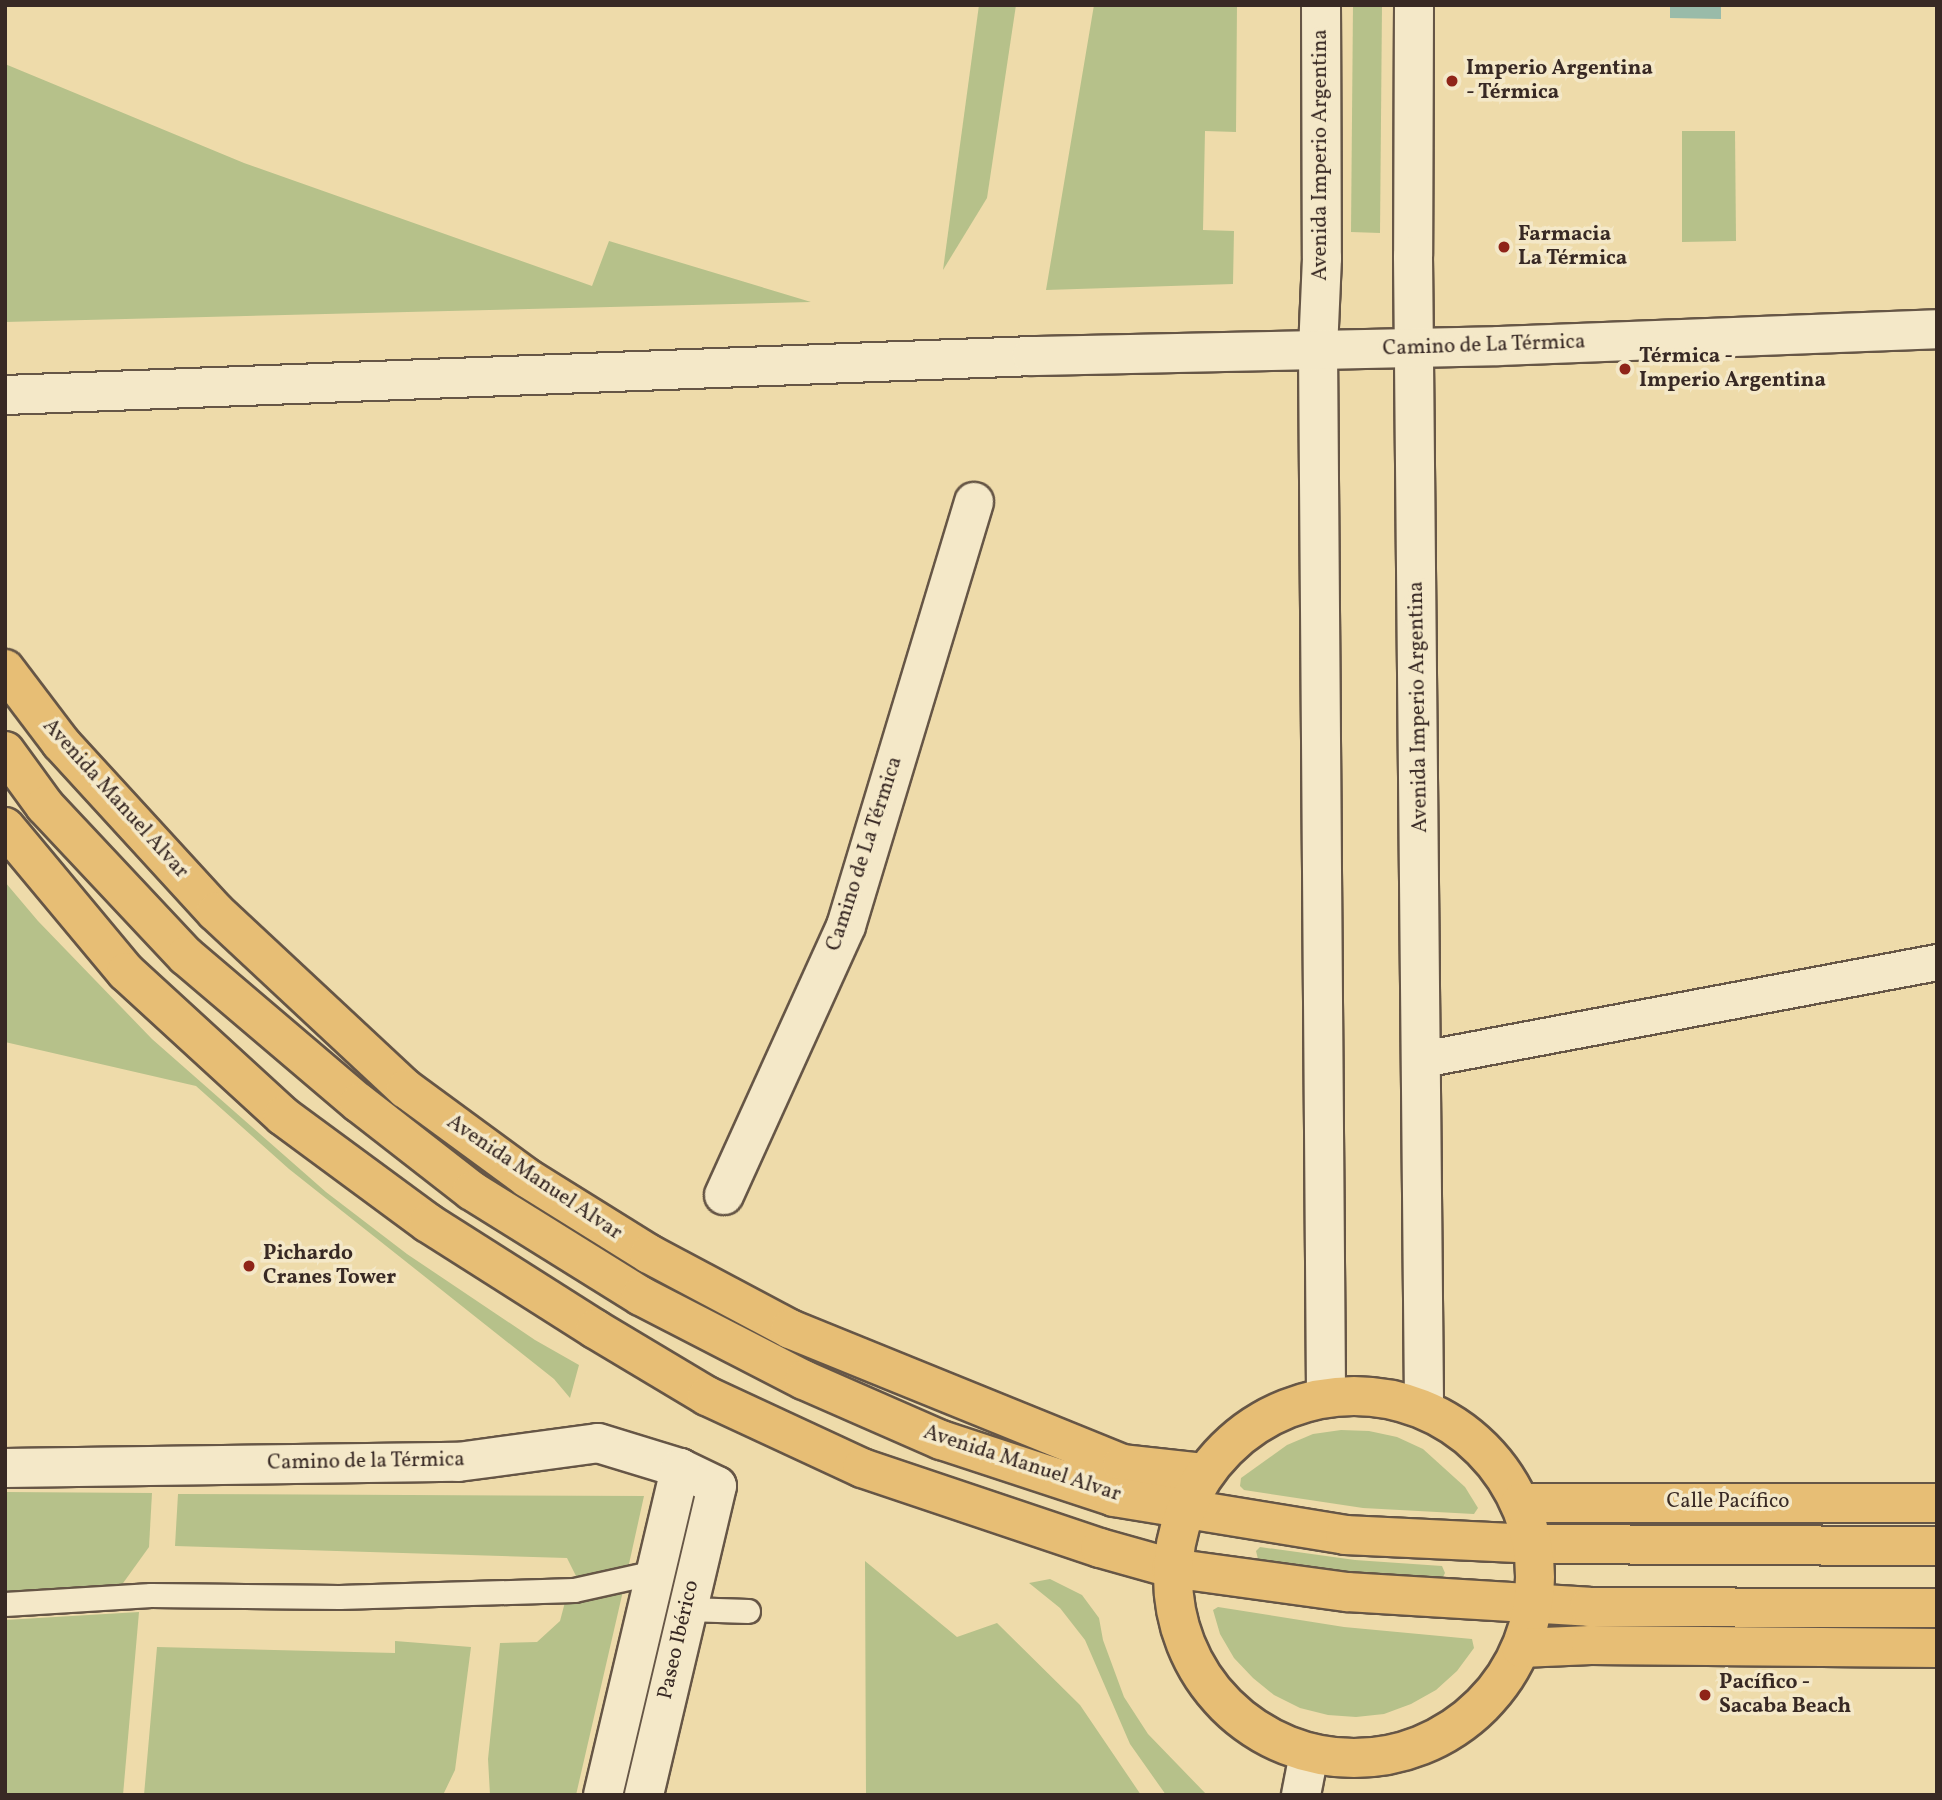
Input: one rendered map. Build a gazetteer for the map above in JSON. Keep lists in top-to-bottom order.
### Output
{
  "streets": {
    "main road": ["Avenida Manuel Alvar", "Calle Pacífico"],
    "street": [
      "Avenida Imperio Argentina",
      "Camino de La Térmica",
      "Camino de la Térmica",
      "Paseo Ibérico"
    ]
  },
  "crossings": [
    ["Avenida Imperio Argentina", "Camino de La Térmica"],
    ["Avenida Manuel Alvar", "Calle Pacífico"],
    ["Camino de la Térmica", "Paseo Ibérico"]
  ],
  "places": [
    "Imperio Argentina - Térmica",
    "Farmacia La Térmica",
    "Térmica - Imperio Argentina",
    "Pichardo Cranes Tower",
    "Pacífico - Sacaba Beach"
  ]
}
